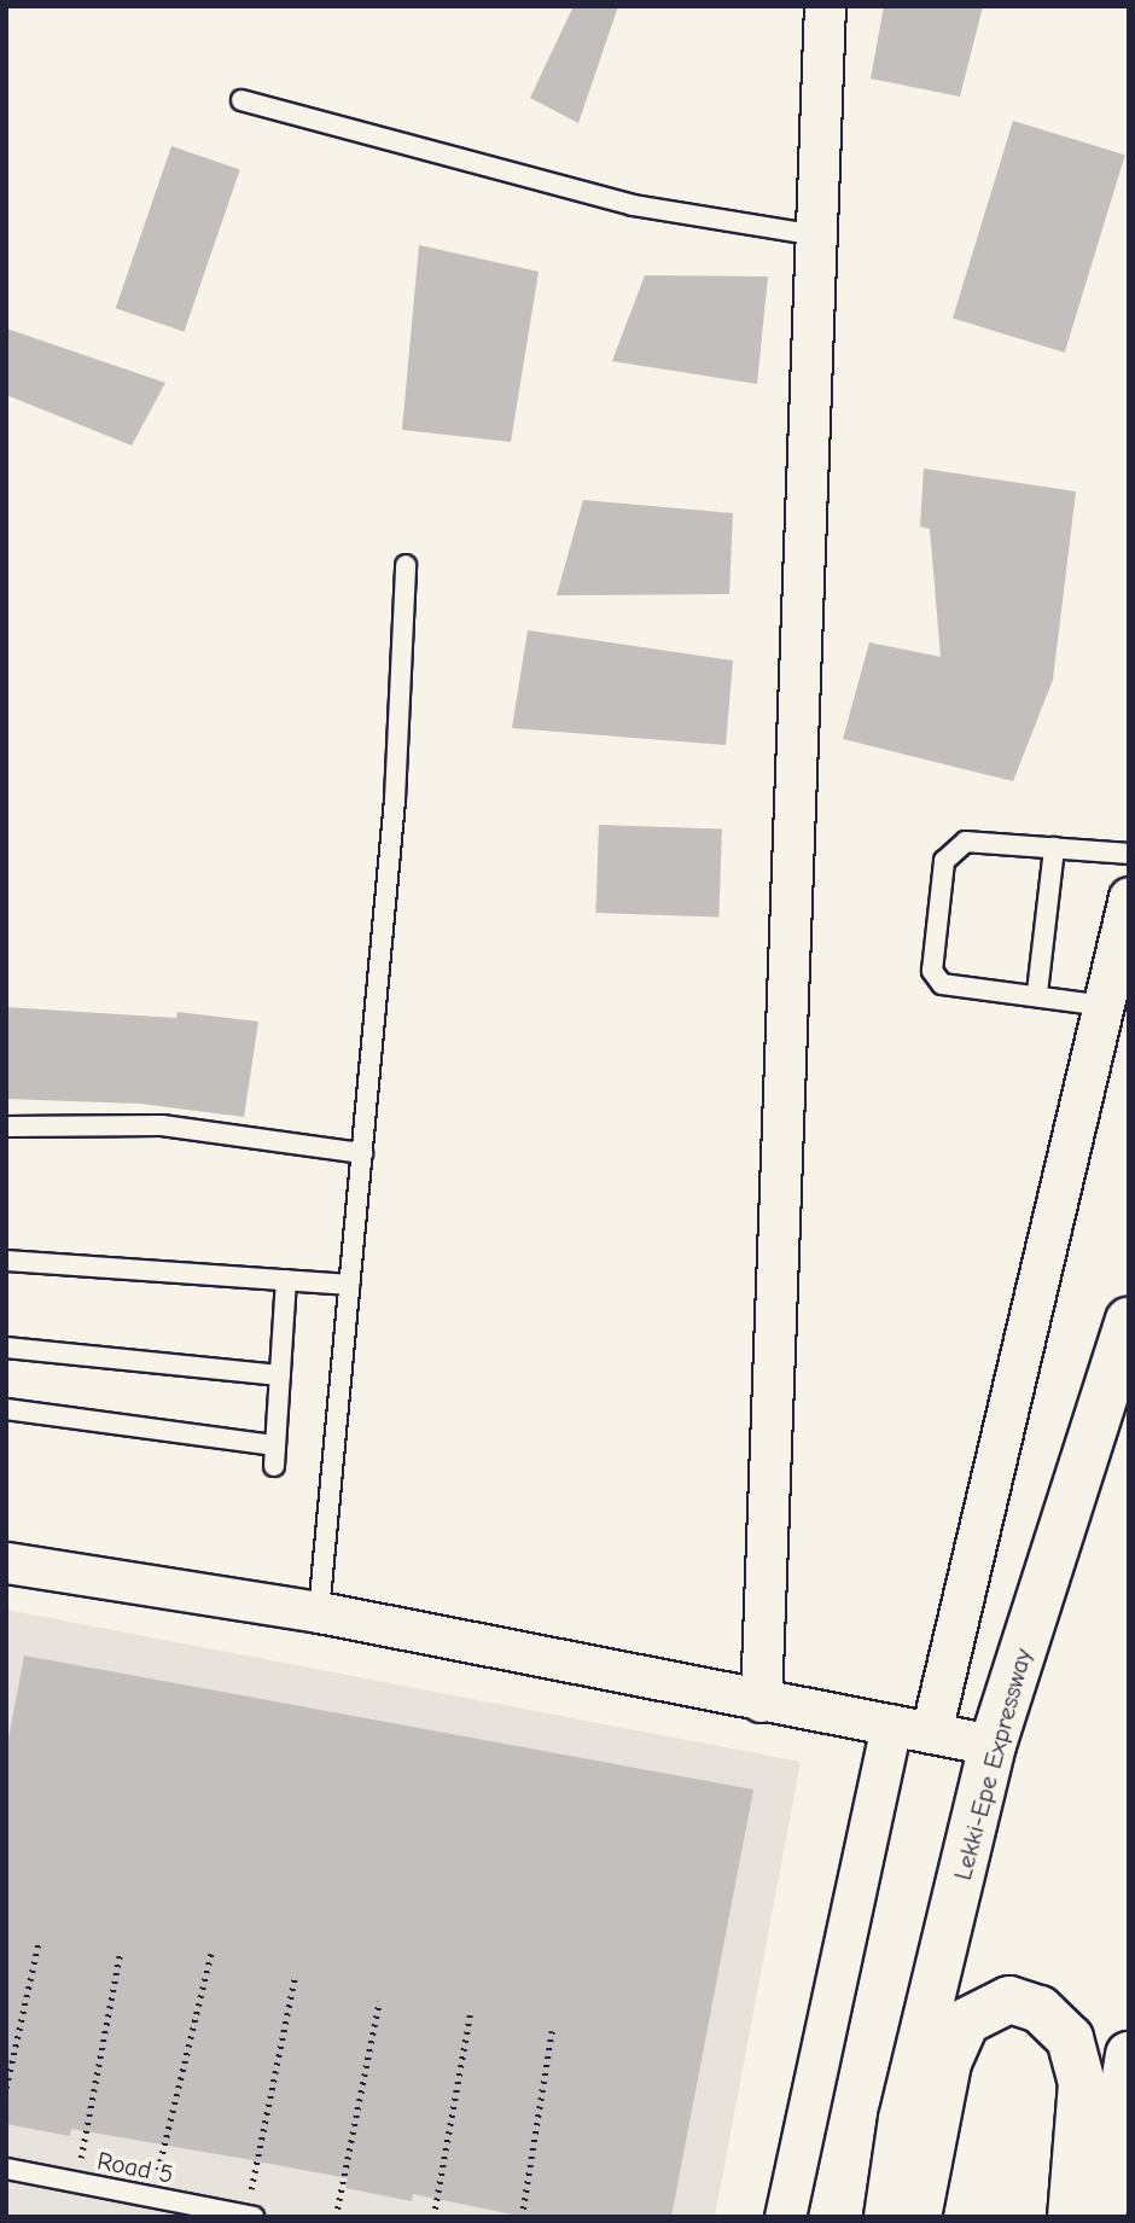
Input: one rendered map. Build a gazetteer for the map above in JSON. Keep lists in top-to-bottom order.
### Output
{
  "streets": {
    "highway": ["Lekki-Epe Expressway"],
    "lane": ["Road 5"]
  }
}
